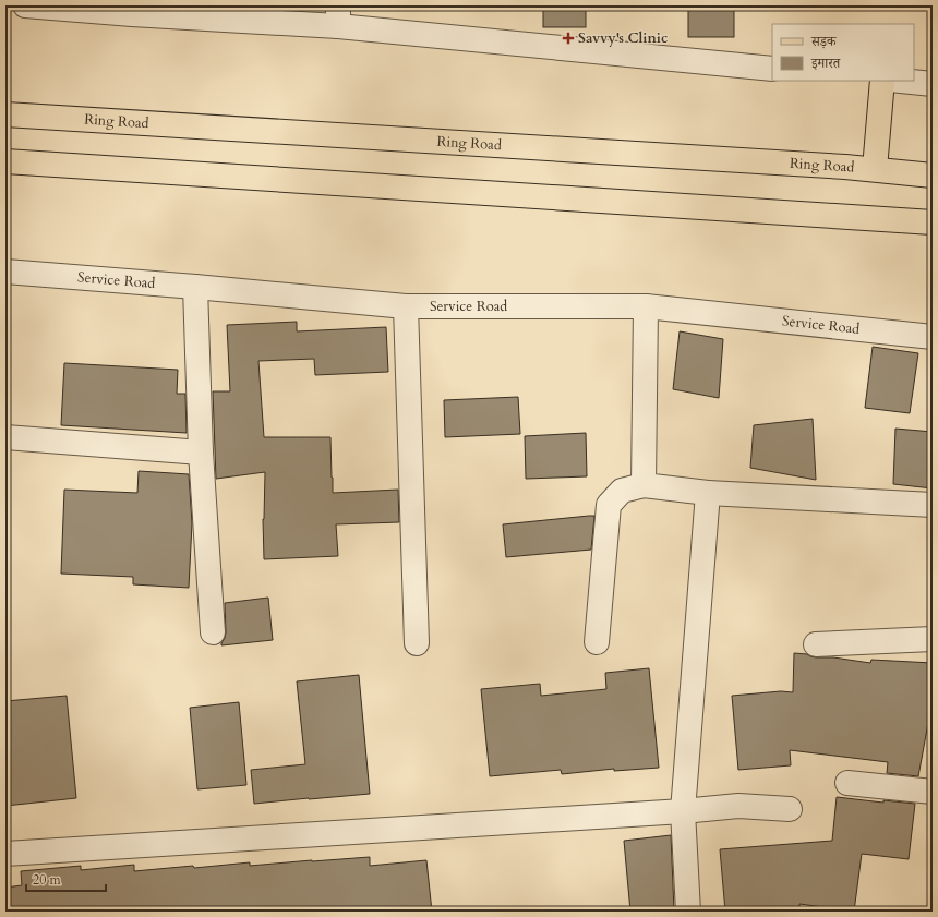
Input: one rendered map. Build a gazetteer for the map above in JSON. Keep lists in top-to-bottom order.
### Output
{
  "streets": {
    "main road": ["Ring Road"],
    "street": ["Service Road"]
  },
  "places": {
    "health": ["Savvy's Clinic"]
  },
  "legend": ["सड़क", "इमारत"],
  "scale_bar": "20 m"
}
